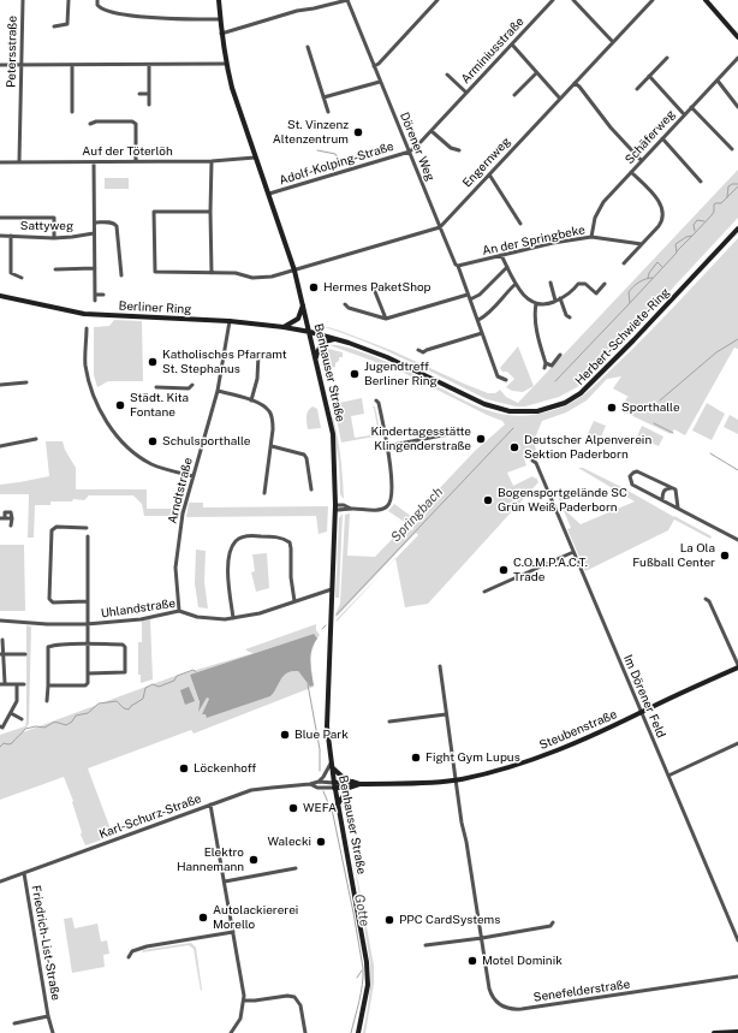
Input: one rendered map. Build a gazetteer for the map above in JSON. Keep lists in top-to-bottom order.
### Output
{
  "streets": {
    "main road": [
      "Berliner Ring",
      "Herbert-Schwiete-Ring",
      "Benhauser Straße",
      "Steubenstraße"
    ],
    "street": [
      "Arminiusstraße",
      "Petersstraße",
      "Schäferweg",
      "Dörener Weg",
      "Auf der Töterlöh",
      "Engernweg",
      "Adolf-Kolping-Straße",
      "Sattyweg",
      "An der Springbeke",
      "Arndtstraße",
      "Uhlandstraße",
      "Im Dörener Feld",
      "Karl-Schurz-Straße",
      "Friedrich-List-Straße",
      "Senefelderstraße"
    ]
  },
  "crossings": [
    ["Arminiusstraße", "Dörener Weg"],
    ["Arminiusstraße", "Adolf-Kolping-Straße"],
    ["Petersstraße", "Auf der Töterlöh"],
    ["Schäferweg", "An der Springbeke"],
    ["Dörener Weg", "Engernweg"],
    ["Dörener Weg", "Adolf-Kolping-Straße"],
    ["Dörener Weg", "An der Springbeke"],
    ["Auf der Töterlöh", "Benhauser Straße"],
    ["Adolf-Kolping-Straße", "Benhauser Straße"],
    ["Berliner Ring", "Herbert-Schwiete-Ring"],
    ["Berliner Ring", "Benhauser Straße"],
    ["Berliner Ring", "Arndtstraße"],
    ["Herbert-Schwiete-Ring", "Benhauser Straße"],
    ["Benhauser Straße", "Uhlandstraße"],
    ["Benhauser Straße", "Steubenstraße"],
    ["Benhauser Straße", "Karl-Schurz-Straße"],
    ["Arndtstraße", "Uhlandstraße"],
    ["Im Dörener Feld", "Steubenstraße"],
    ["Steubenstraße", "Karl-Schurz-Straße"],
    ["Steubenstraße", "Senefelderstraße"],
    ["Karl-Schurz-Straße", "Friedrich-List-Straße"]
  ],
  "water": ["Springbach", "Gotte"],
  "places": [
    "St. Vinzenz Altenzentrum",
    "Hermes PaketShop",
    "Katholisches Pfarramt St. Stephanus",
    "Jugendtreff Berliner Ring",
    "Städt. Kita Fontane",
    "Sporthalle",
    "Kindertagesstätte Klingenderstraße",
    "Schulsporthalle",
    "Deutscher Alpenverein Sektion Paderborn",
    "Bogensportgelände SC Grün Weiß Paderborn",
    "La Ola Fußball Center",
    "C.O.M.P.A.C.T. Trade",
    "Blue Park",
    "Fight Gym Lupus",
    "Löckenhoff",
    "WEFA",
    "Walecki",
    "Elektro Hannemann",
    "Autolackiererei Morello",
    "PPC CardSystems",
    "Motel Dominik"
  ]
}
